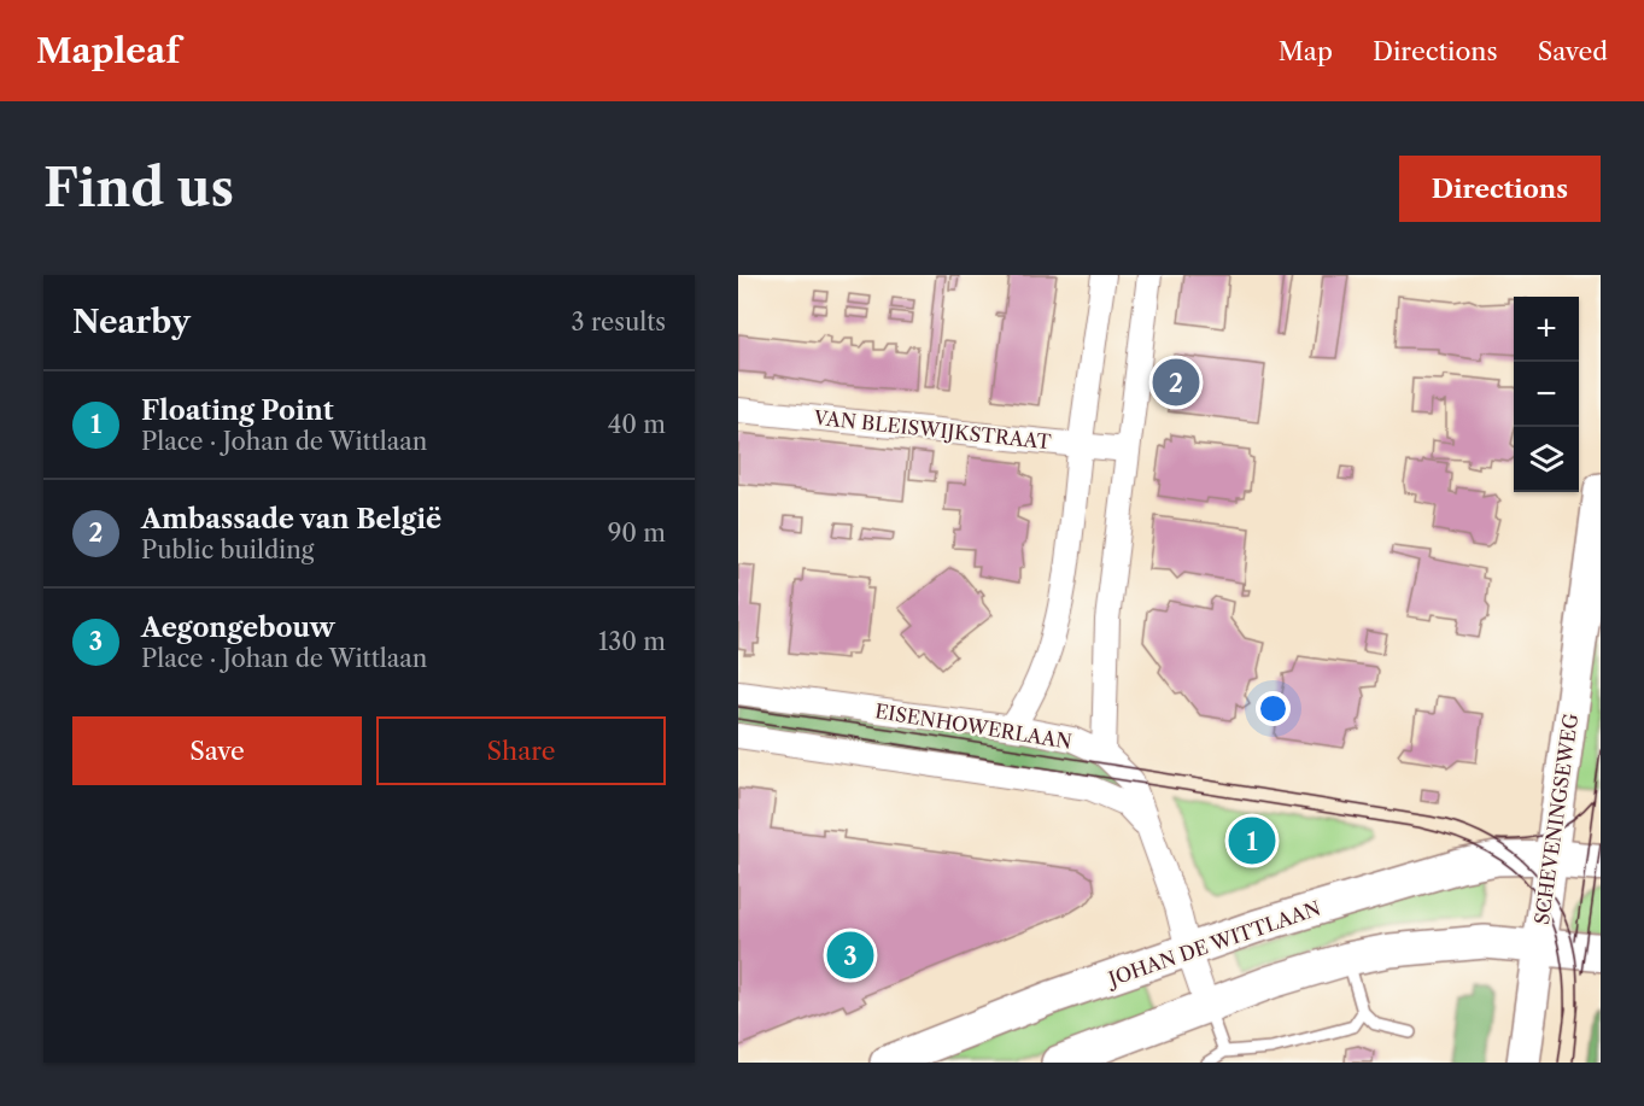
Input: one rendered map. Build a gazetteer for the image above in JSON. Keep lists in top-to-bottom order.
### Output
{
  "streets": {
    "main road": ["SCHEVENINGSEWEG", "JOHAN DE WITTLAAN"],
    "street": ["VAN BLEISWIJKSTRAAT", "EISENHOWERLAAN"]
  },
  "crossings": [
    ["EISENHOWERLAAN", "JOHAN DE WITTLAAN"],
    ["SCHEVENINGSEWEG", "JOHAN DE WITTLAAN"]
  ],
  "page": {
    "header": "Mapleaf",
    "nav": ["Map", "Directions", "Saved"],
    "buttons": [
      "Directions",
      ["Save", "Share"]
    ],
    "title": "Find us",
    "heading": ["Nearby", "3 results"],
    "map_buttons": ["+", "−"],
    "pins": ["2", "1", "3"],
    "list": [
      {
        "mark": "1",
        "name": "Floating Point",
        "note": "Place · Johan de Wittlaan",
        "value": "40 m"
      },
      {
        "mark": "2",
        "name": "Ambassade van België",
        "note": "Public building",
        "value": "90 m"
      },
      {
        "mark": "3",
        "name": "Aegongebouw",
        "note": "Place · Johan de Wittlaan",
        "value": "130 m"
      }
    ]
  }
}
